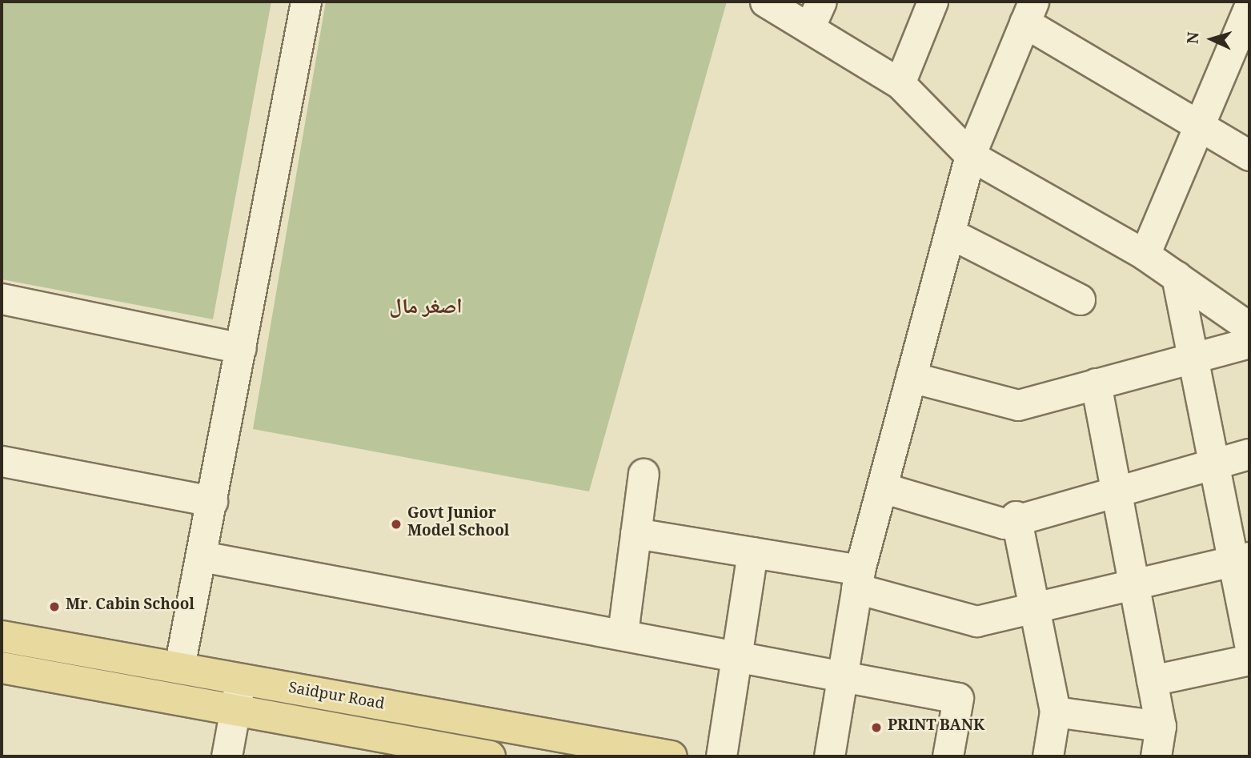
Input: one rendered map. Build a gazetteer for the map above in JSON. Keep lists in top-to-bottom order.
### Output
{
  "streets": {
    "main road": ["Saidpur Road"]
  },
  "districts": ["اصغر مال"],
  "places": ["Govt Junior Model School", "Mr. Cabin School", "PRINT BANK"],
  "north": "left"
}
